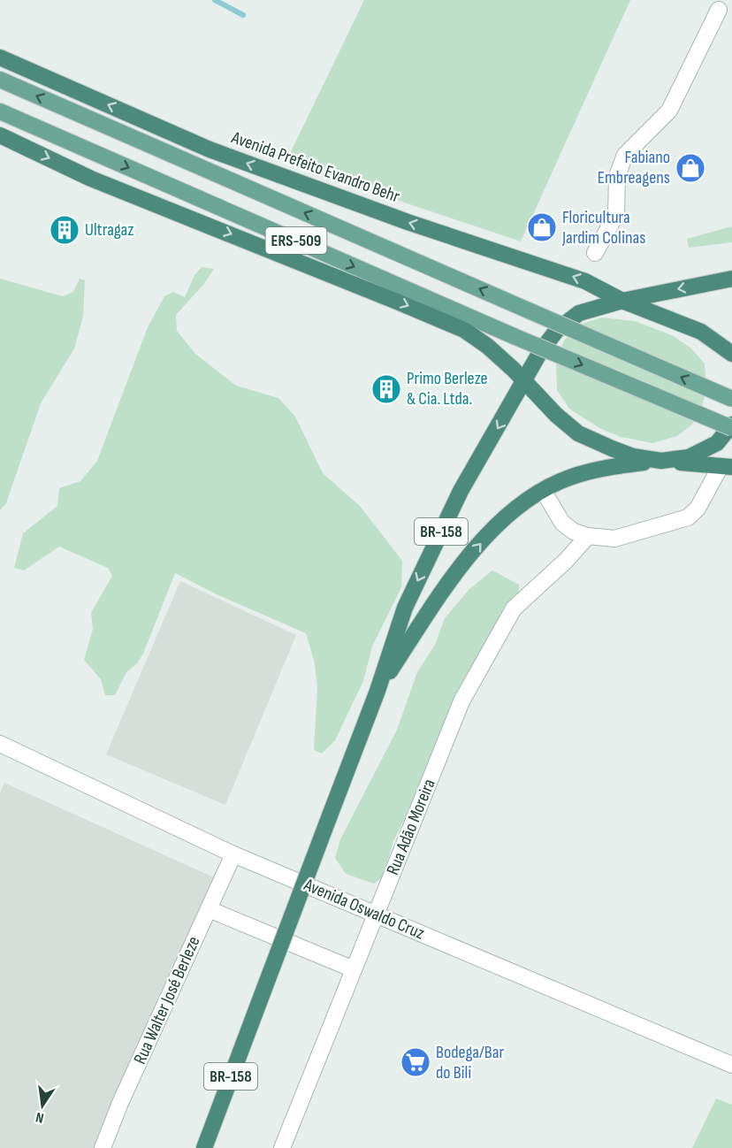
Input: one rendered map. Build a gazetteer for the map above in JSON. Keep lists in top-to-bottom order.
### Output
{
  "streets": {
    "highway": ["Avenida Prefeito Evandro Behr", "ERS-509", "BR-158"],
    "street": ["Rua Adão Moreira", "Avenida Oswaldo Cruz", "Rua Walter José Berleze"]
  },
  "crossings": [
    ["Avenida Prefeito Evandro Behr", "BR-158"],
    ["ERS-509", "BR-158"],
    ["Rua Adão Moreira", "Avenida Oswaldo Cruz"],
    ["Avenida Oswaldo Cruz", "Rua Walter José Berleze"]
  ],
  "places": {
    "shop": ["Fabiano Embreagens", "Floricultura Jardim Colinas"],
    "building": ["Ultragaz", "Primo Berleze & Cia. Ltda."],
    "supermarket": ["Bodega/Bar do Bili"]
  },
  "north": "bottom"
}
